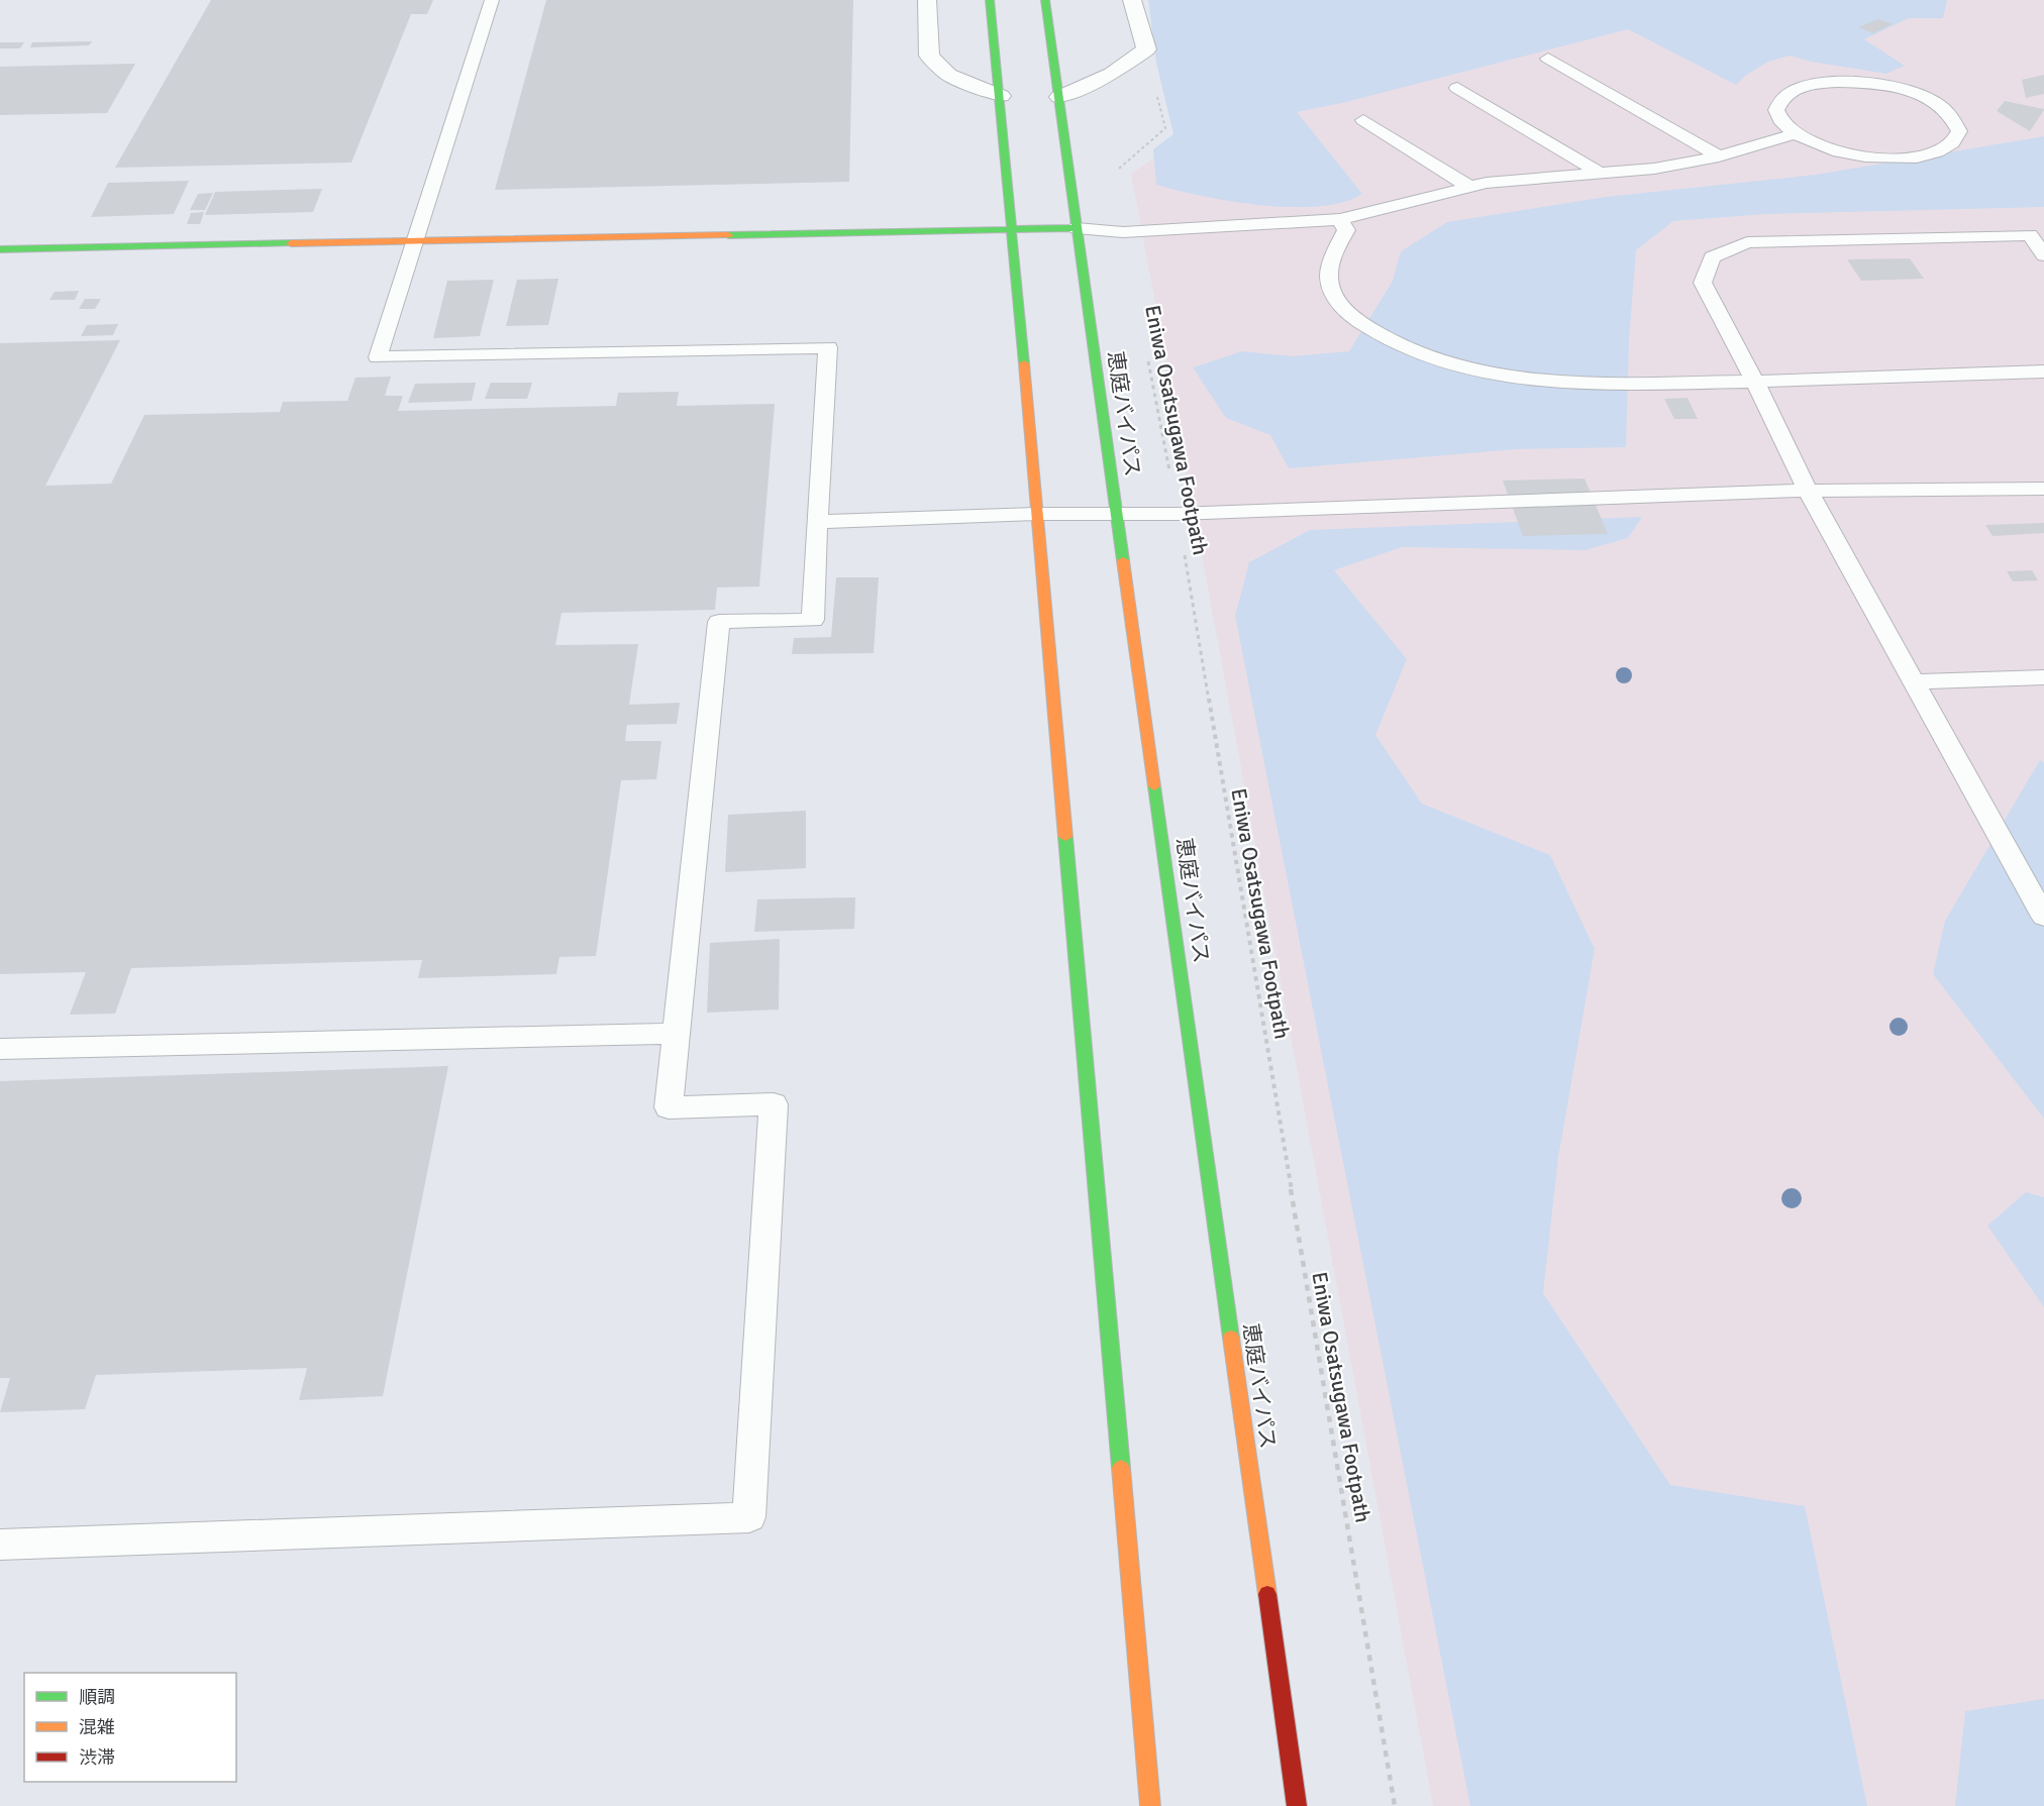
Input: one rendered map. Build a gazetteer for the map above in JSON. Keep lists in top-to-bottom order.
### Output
{
  "streets": {
    "main road": ["恵庭バイパス"],
    "path": ["Eniwa Osatsugawa Footpath"]
  },
  "legend": ["順調", "混雑", "渋滞"]
}
